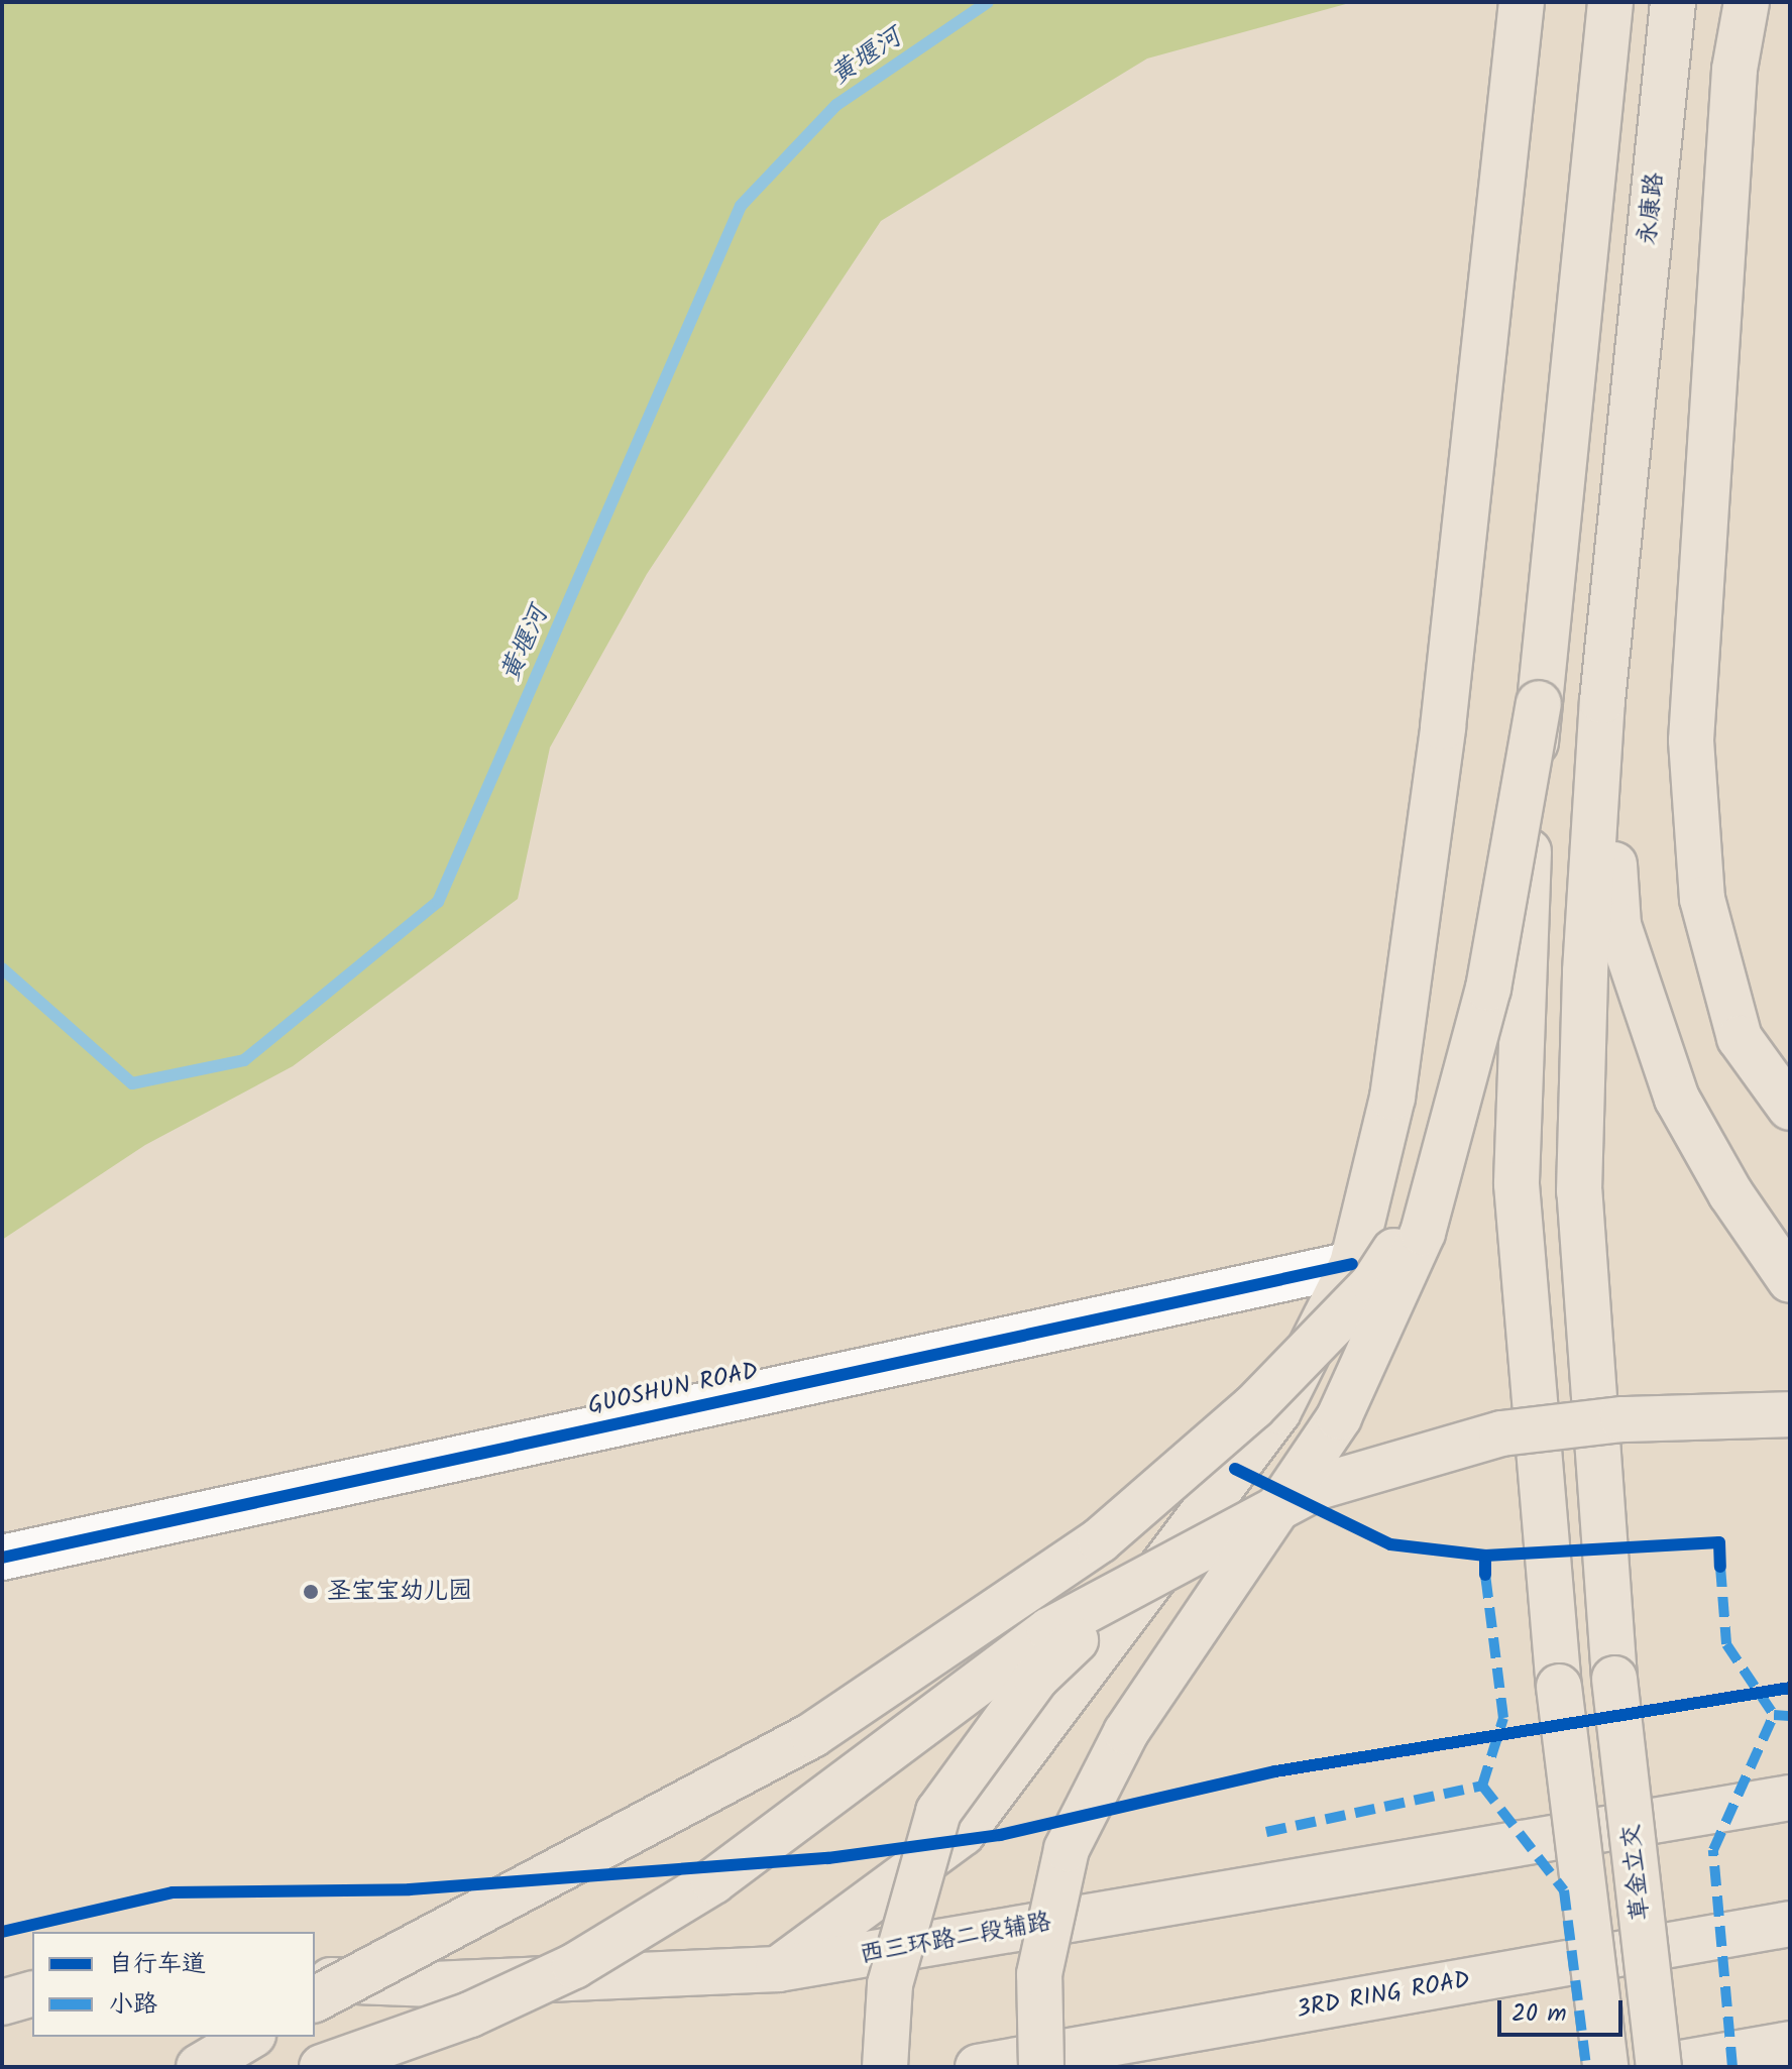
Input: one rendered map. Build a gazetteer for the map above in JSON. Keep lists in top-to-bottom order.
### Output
{
  "streets": {
    "main road": [
      "永康路",
      "草金立交",
      "西三环路二段辅路",
      "3RD RING ROAD"
    ],
    "street": ["GUOSHUN ROAD"]
  },
  "crossings": [
    ["永康路", "草金立交"]
  ],
  "water": ["黄堰河"],
  "places": ["圣宝宝幼儿园"],
  "legend": ["自行车道", "小路"],
  "scale_bar": "20 m"
}
